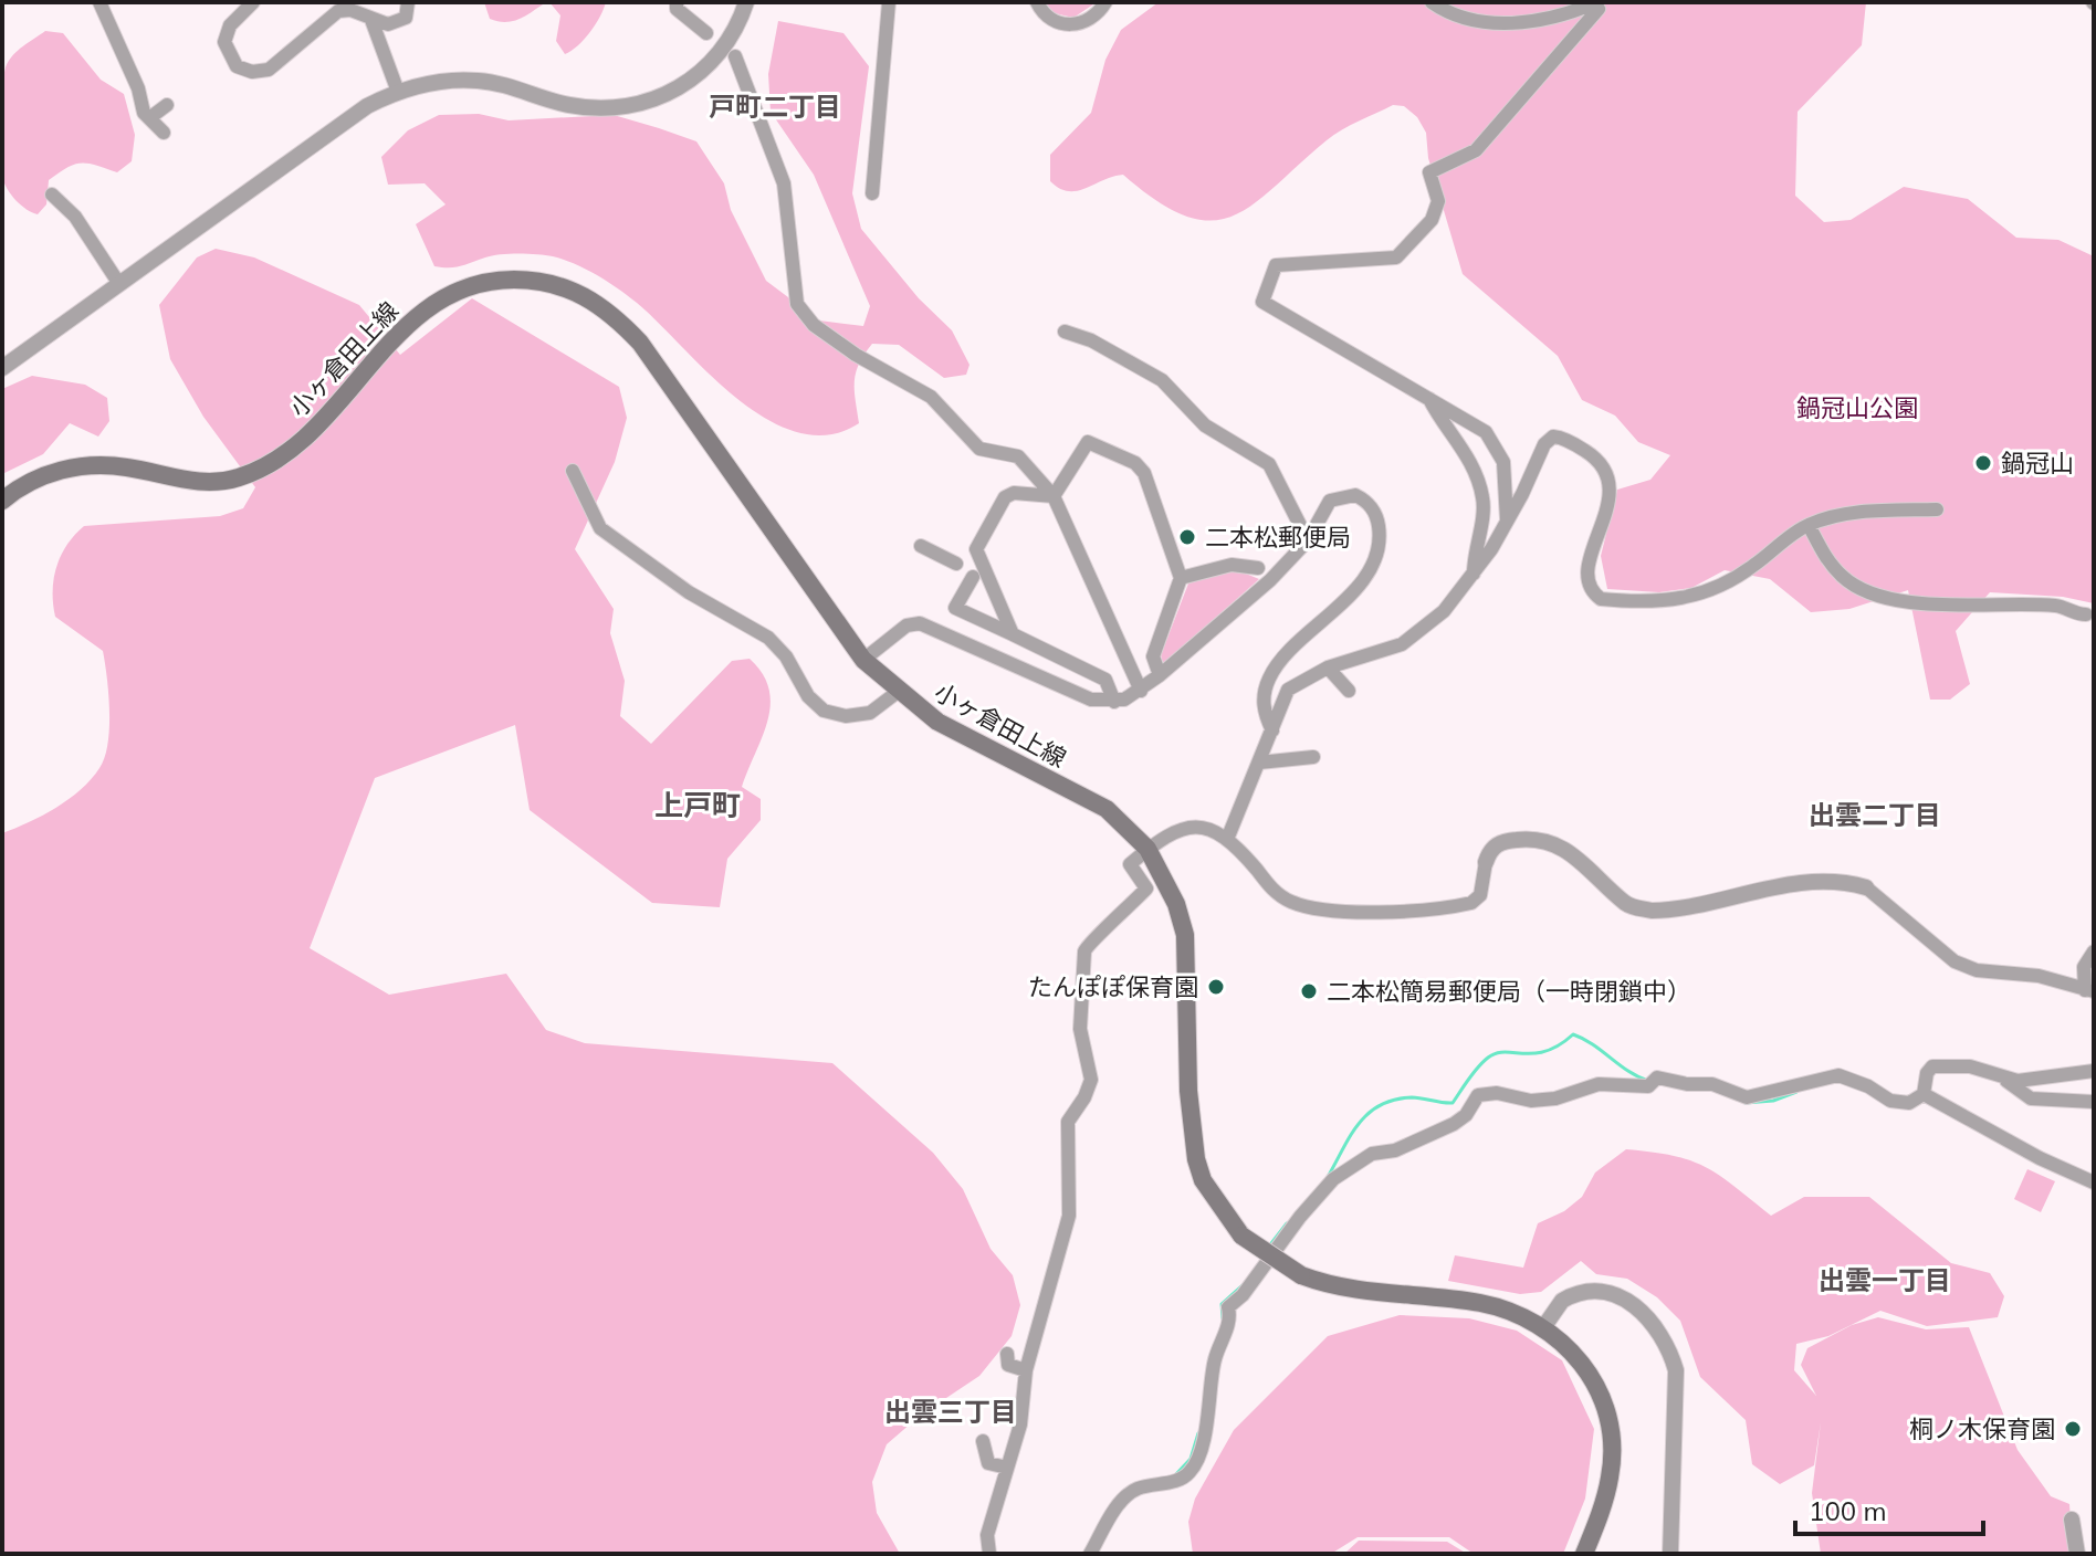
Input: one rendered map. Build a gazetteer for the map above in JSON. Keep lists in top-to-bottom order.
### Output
{
  "streets": {
    "main road": ["小ヶ倉田上線"]
  },
  "districts": [
    "戸町二丁目",
    "上戸町",
    "出雲二丁目",
    "出雲一丁目",
    "出雲三丁目"
  ],
  "parks": ["鍋冠山公園"],
  "places": [
    "鍋冠山",
    "二本松郵便局",
    "たんぽぽ保育園",
    "二本松簡易郵便局（一時閉鎖中）",
    "桐ノ木保育園"
  ],
  "scale_bar": "100 m"
}
